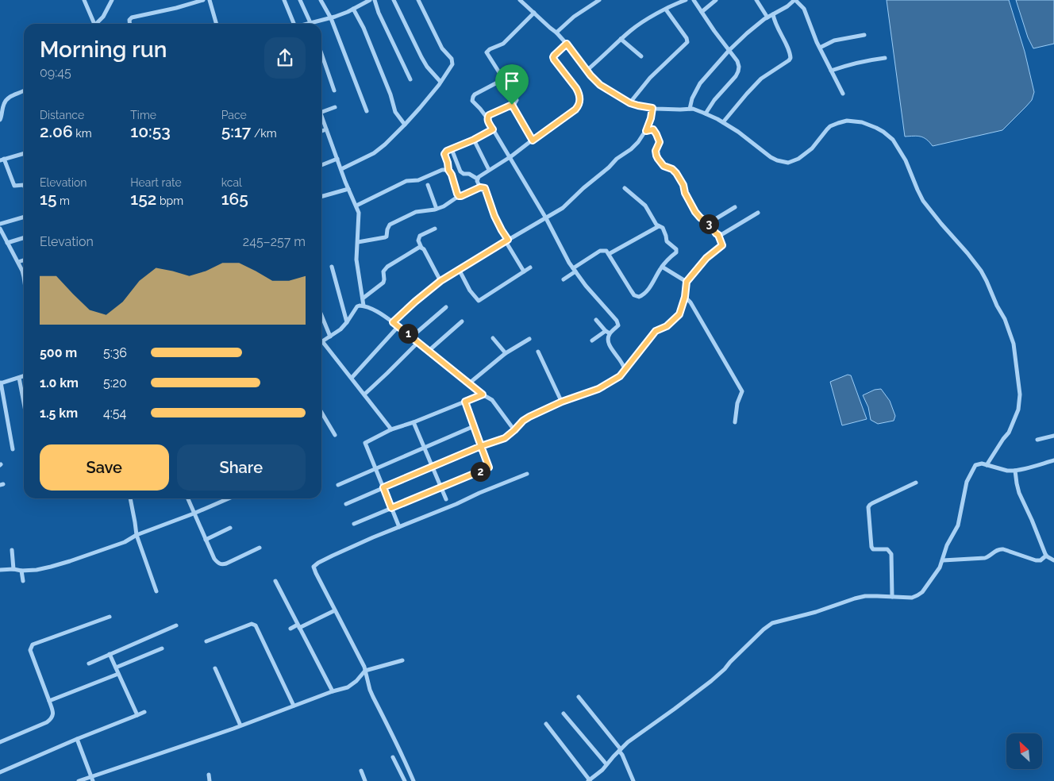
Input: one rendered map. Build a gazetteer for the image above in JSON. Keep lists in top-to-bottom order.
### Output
{
  "north": "top left",
  "page": {
    "heading": ["Morning run", "09:45"],
    "stats": [
      ["Distance", "2.06 km"],
      ["Time", "10:53"],
      ["Pace", "5:17 /km"],
      ["Elevation", "15 m"],
      ["Heart rate", "152 bpm"],
      ["kcal", "165"]
    ],
    "pins": ["3", "1", "2"],
    "chart": ["Elevation", "245–257 m"],
    "list": [
      {
        "name": "500 m",
        "note": "5:36"
      },
      {
        "name": "1.0 km",
        "note": "5:20"
      },
      {
        "name": "1.5 km",
        "note": "4:54"
      }
    ],
    "buttons": ["Save", "Share"]
  }
}
